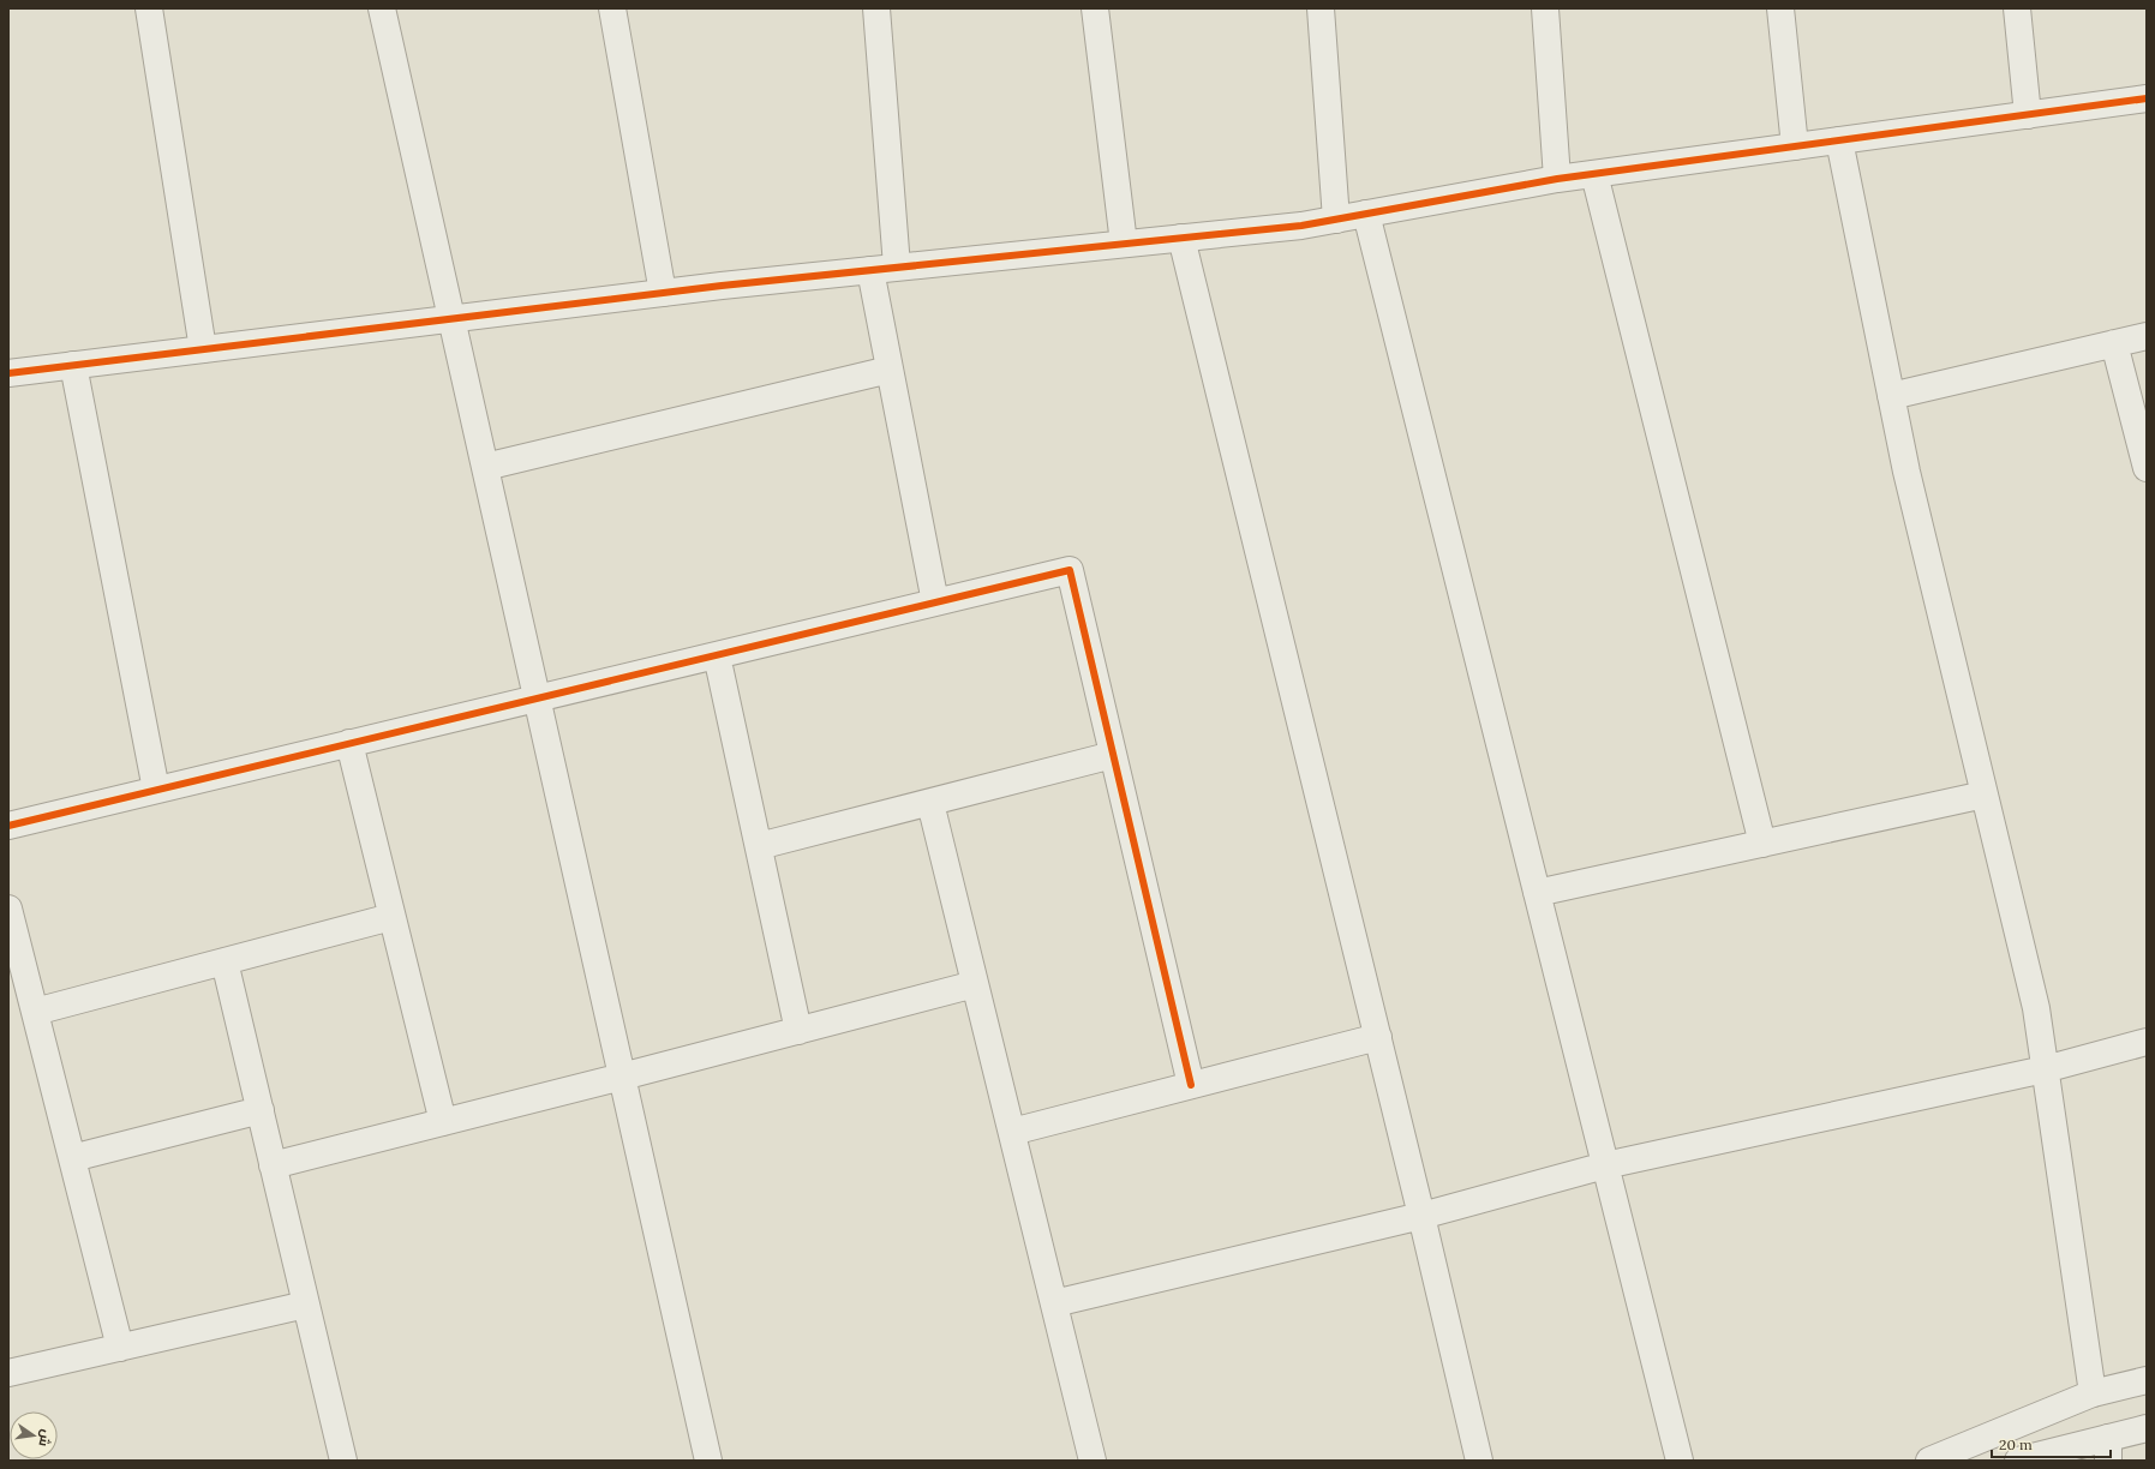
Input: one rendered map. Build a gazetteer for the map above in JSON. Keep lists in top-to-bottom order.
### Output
{
  "scale_bar": "20 m",
  "north": "right"
}
